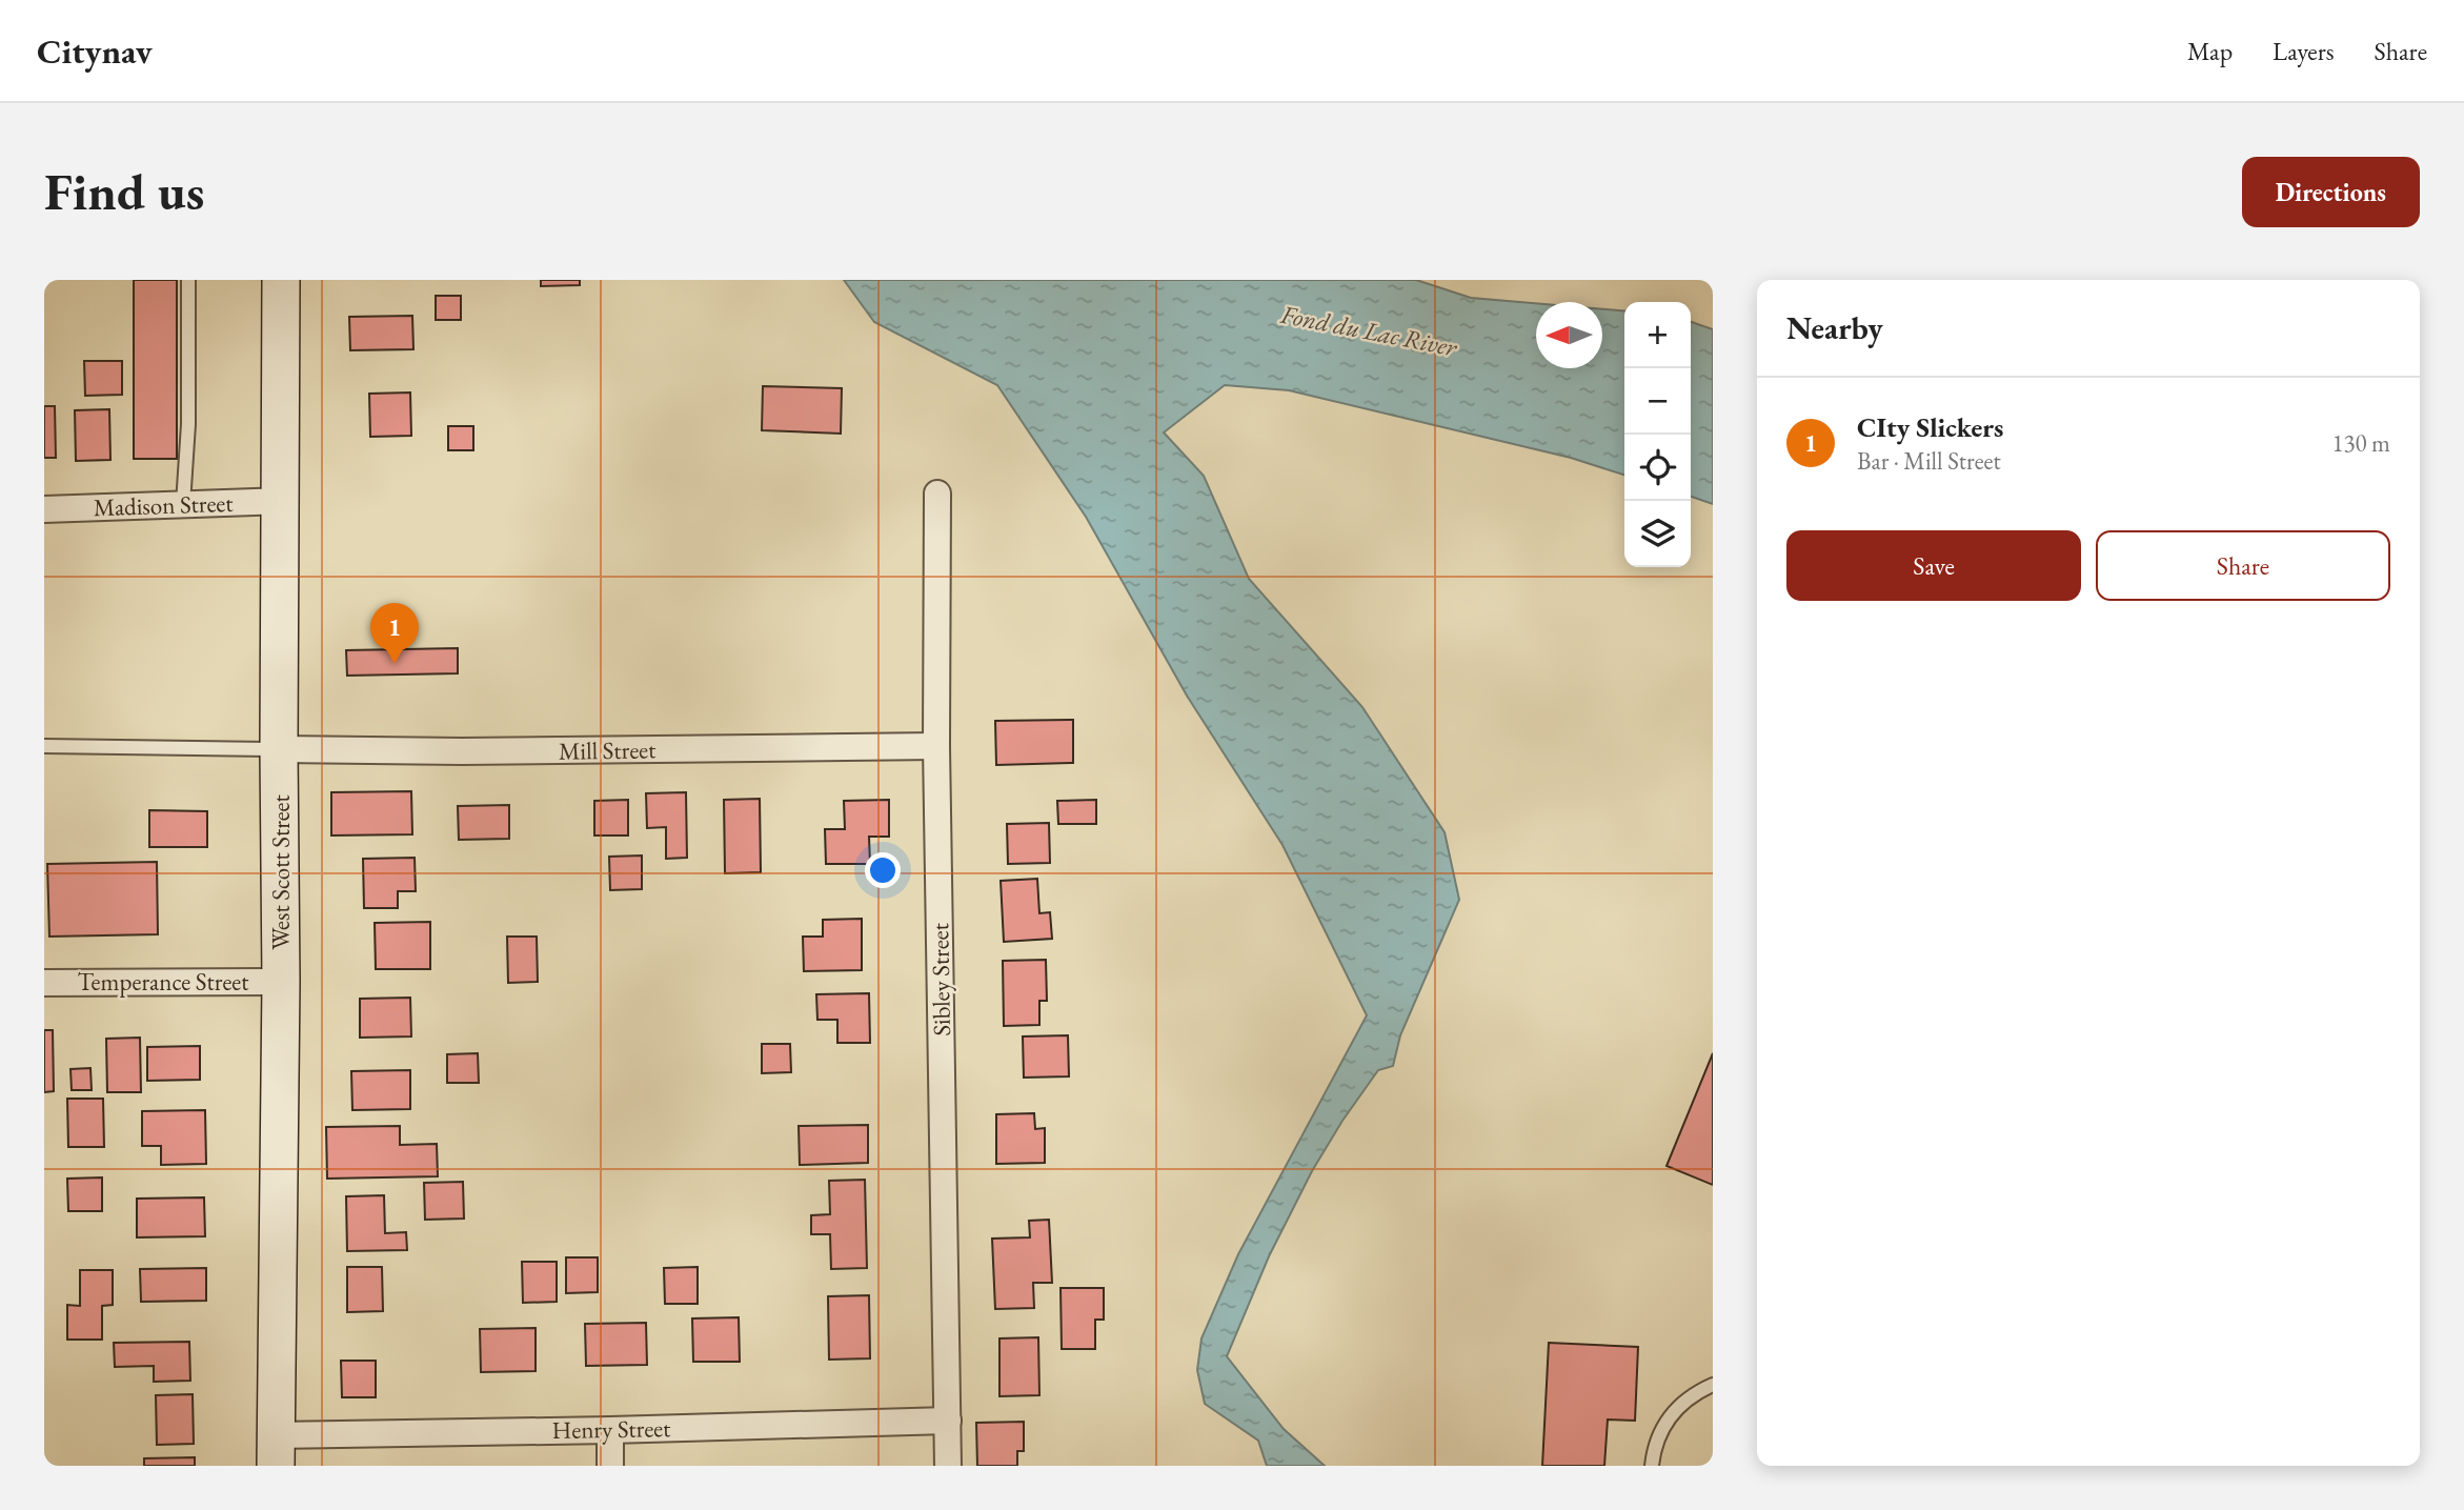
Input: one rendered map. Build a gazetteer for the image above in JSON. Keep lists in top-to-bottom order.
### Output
{
  "streets": {
    "main road": ["West Scott Street"],
    "street": [
      "Madison Street",
      "Mill Street",
      "Sibley Street",
      "Temperance Street",
      "Henry Street"
    ]
  },
  "crossings": [
    ["Madison Street", "West Scott Street"],
    ["Mill Street", "West Scott Street"],
    ["Mill Street", "Sibley Street"],
    ["West Scott Street", "Temperance Street"],
    ["West Scott Street", "Henry Street"],
    ["Sibley Street", "Henry Street"]
  ],
  "water": ["Fond du Lac River"],
  "north": "left",
  "page": {
    "header": "Citynav",
    "nav": ["Map", "Layers", "Share"],
    "buttons": [
      "Directions",
      ["Save", "Share"]
    ],
    "title": "Find us",
    "heading": "Nearby",
    "map_buttons": ["+", "−"],
    "list": [
      {
        "mark": "1",
        "name": "CIty Slickers",
        "note": "Bar · Mill Street",
        "value": "130 m"
      }
    ],
    "pins": "1"
  }
}
